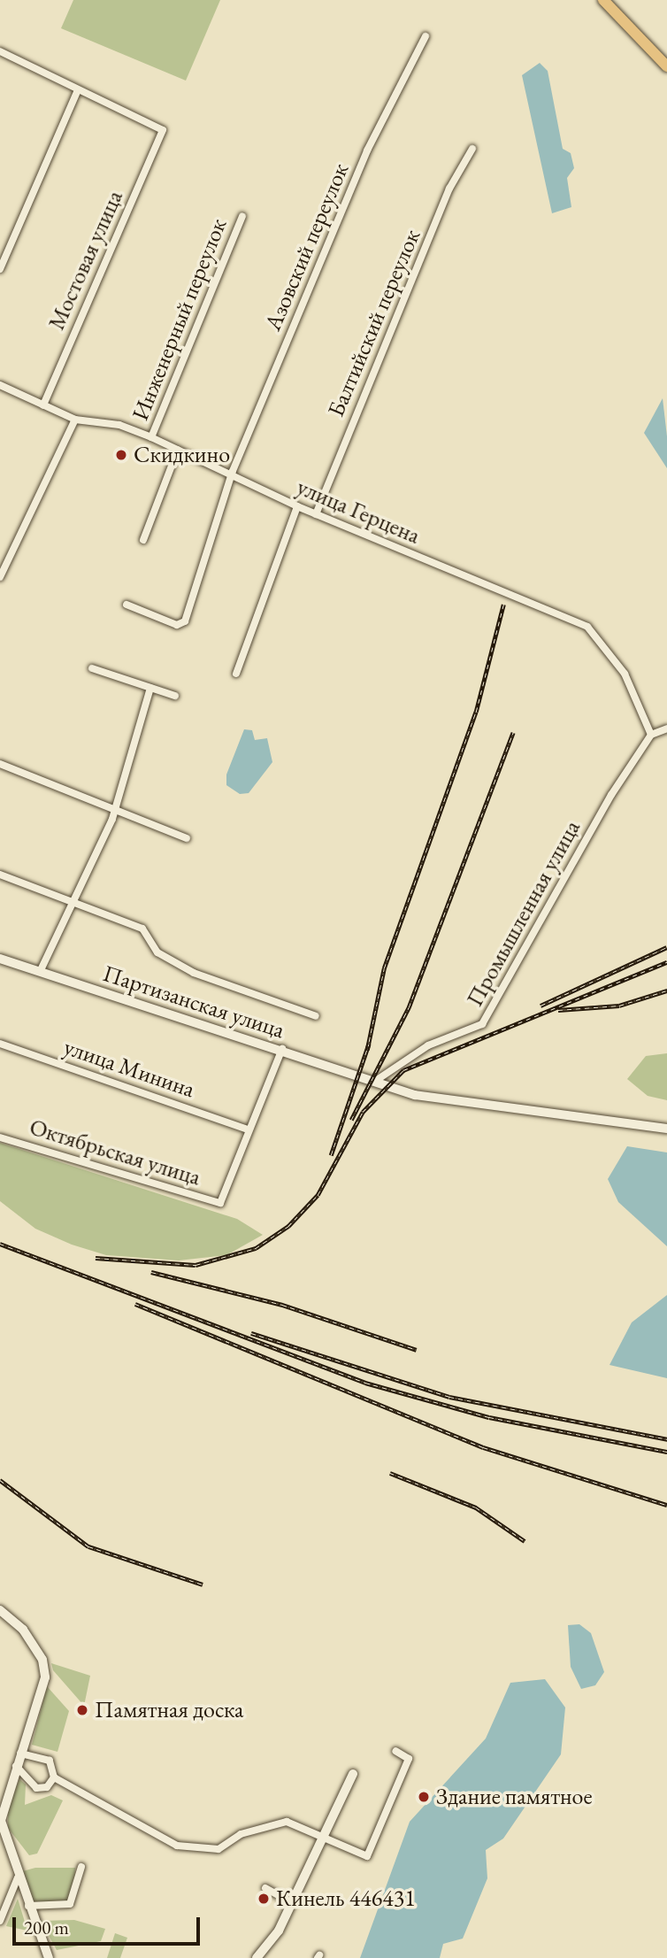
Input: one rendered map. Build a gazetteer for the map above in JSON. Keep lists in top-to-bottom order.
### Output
{
  "streets": {
    "street": [
      "Азовский переулок",
      "Мостовая улица",
      "Инженерный переулок",
      "Балтийский переулок",
      "улица Герцена",
      "Промышленная улица",
      "Партизанская улица",
      "улица Минина",
      "Октябрьская улица"
    ]
  },
  "crossings": [
    ["Азовский переулок", "улица Герцена"],
    ["Мостовая улица", "улица Герцена"],
    ["Инженерный переулок", "улица Герцена"],
    ["Балтийский переулок", "улица Герцена"],
    ["улица Герцена", "Промышленная улица"],
    ["Промышленная улица", "Партизанская улица"],
    ["улица Минина", "Октябрьская улица"]
  ],
  "places": [
    "Скидкино",
    "Памятная доска",
    "Здание памятное",
    "Кинель 446431"
  ],
  "scale_bar": "200 m"
}
